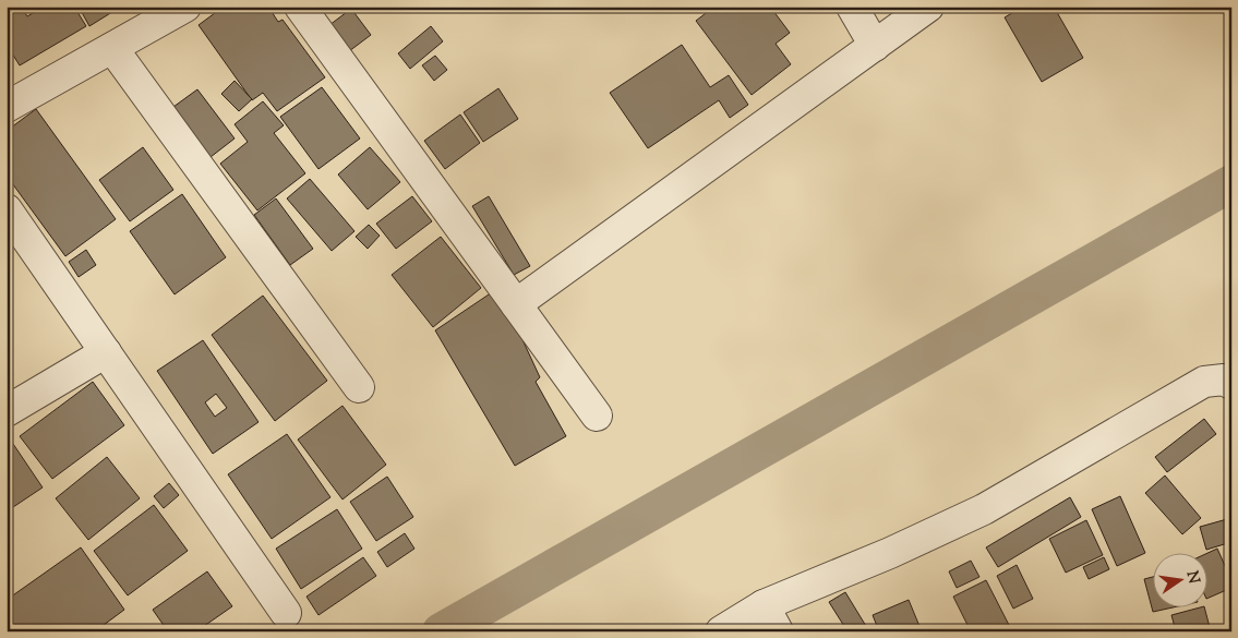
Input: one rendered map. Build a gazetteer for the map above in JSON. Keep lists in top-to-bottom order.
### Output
{
  "north": "right"
}
